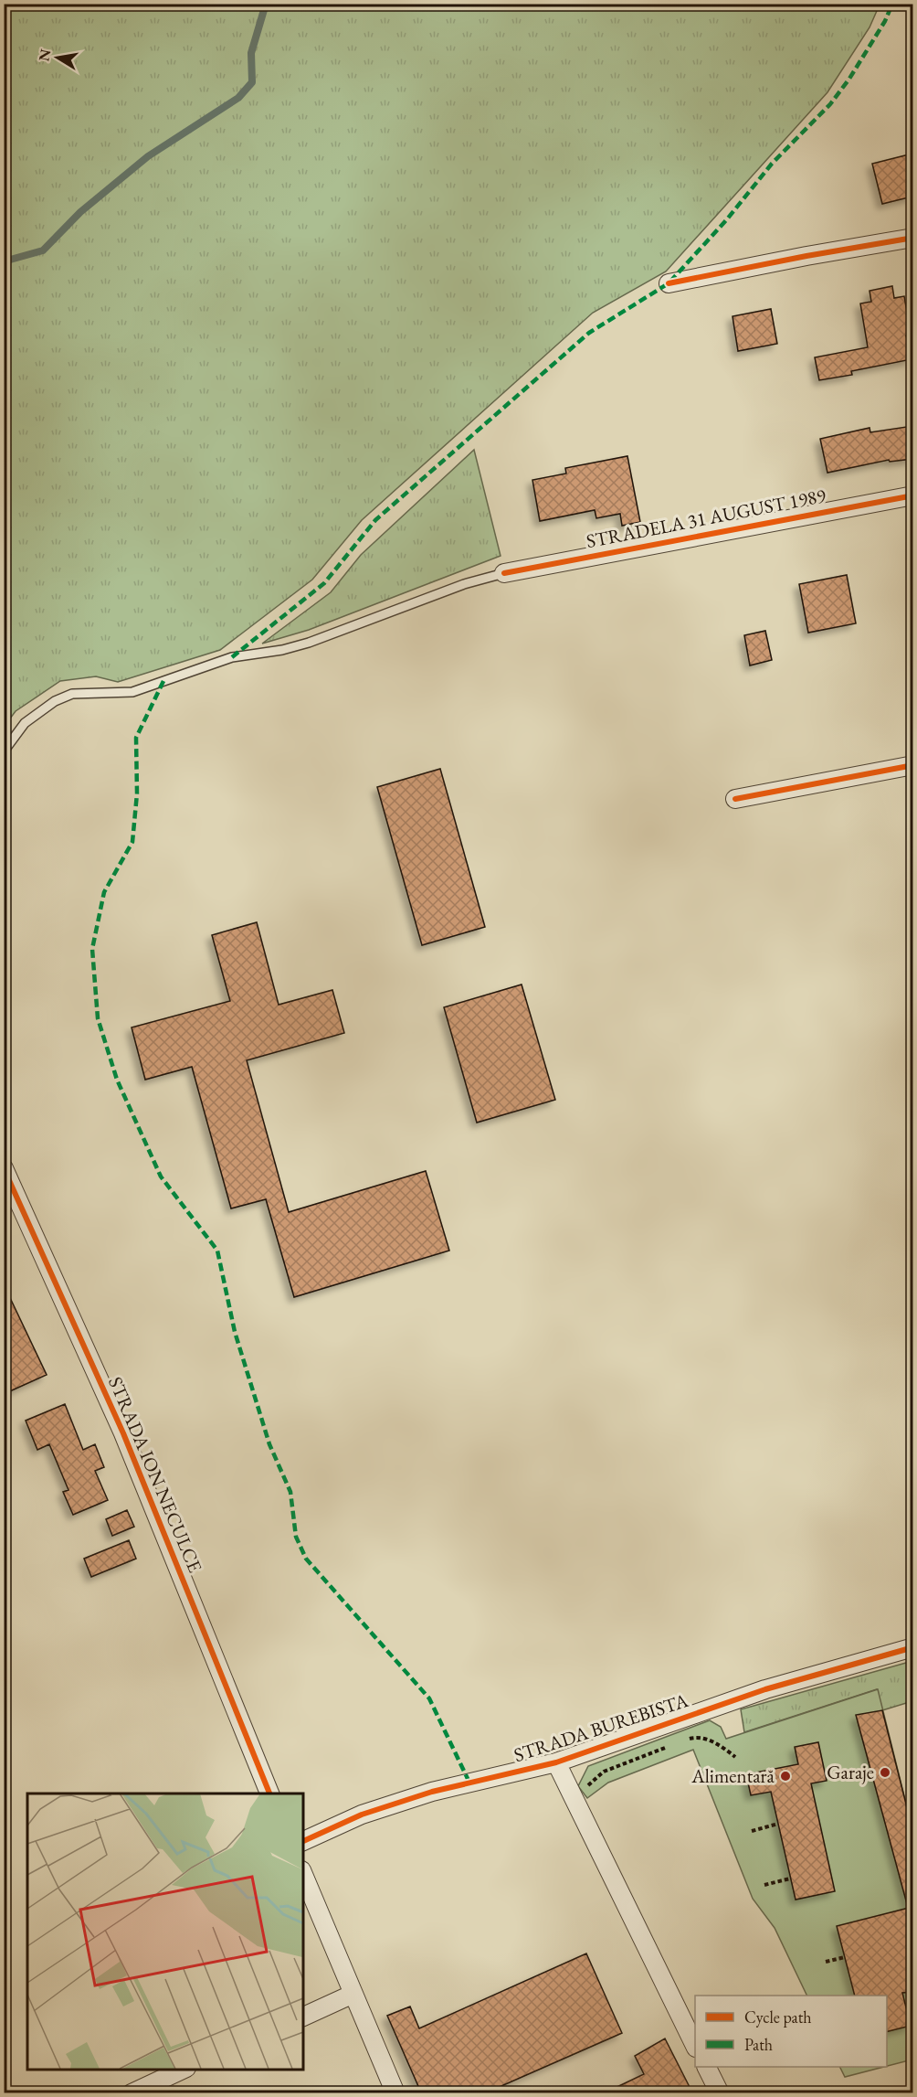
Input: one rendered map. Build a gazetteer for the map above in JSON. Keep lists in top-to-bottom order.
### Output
{
  "streets": {
    "street": ["STRADELA 31 AUGUST 1989", "STRADA ION NECULCE", "STRADA BUREBISTA"]
  },
  "places": ["Garaje", "Alimentară"],
  "legend": ["Cycle path", "Path"],
  "north": "left"
}
